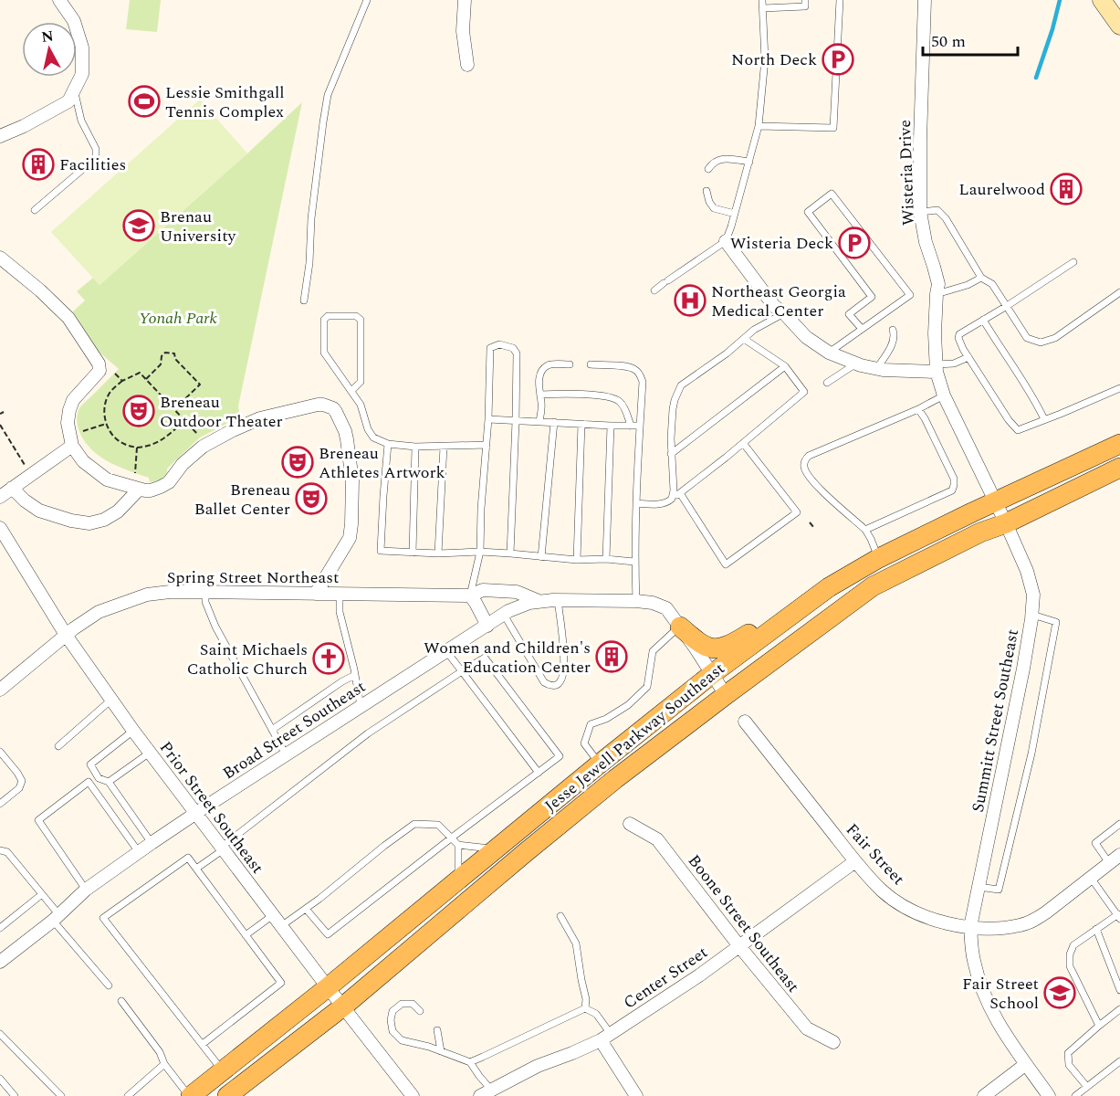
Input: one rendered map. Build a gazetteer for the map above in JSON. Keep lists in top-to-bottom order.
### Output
{
  "streets": {
    "main road": ["Jesse Jewell Parkway Southeast"],
    "street": [
      "Wisteria Drive",
      "Spring Street Northeast",
      "Summitt Street Southeast",
      "Broad Street Southeast",
      "Prior Street Southeast",
      "Fair Street",
      "Boone Street Southeast",
      "Center Street"
    ]
  },
  "crossings": [
    ["Wisteria Drive", "Summitt Street Southeast"],
    ["Wisteria Drive", "Jesse Jewell Parkway Southeast"],
    ["Spring Street Northeast", "Broad Street Southeast"],
    ["Spring Street Northeast", "Jesse Jewell Parkway Southeast"],
    ["Spring Street Northeast", "Prior Street Southeast"],
    ["Summitt Street Southeast", "Jesse Jewell Parkway Southeast"],
    ["Summitt Street Southeast", "Fair Street"],
    ["Broad Street Southeast", "Prior Street Southeast"],
    ["Jesse Jewell Parkway Southeast", "Prior Street Southeast"],
    ["Fair Street", "Center Street"],
    ["Boone Street Southeast", "Center Street"]
  ],
  "parks": ["Yonah Park"],
  "places": {
    "parking": ["North Deck", "Wisteria Deck"],
    "sports": ["Lessie Smithgall Tennis Complex"],
    "building": ["Facilities", "Laurelwood", "Women and Children's Education Center"],
    "school or university": ["Brenau University", "Fair Street School"],
    "hospital": ["Northeast Georgia Medical Center"],
    "theatre": ["Breneau Outdoor Theater", "Breneau Athletes Artwork", "Breneau Ballet Center"],
    "church": ["Saint Michaels Catholic Church"]
  },
  "scale_bar": "50 m",
  "north": "top"
}
